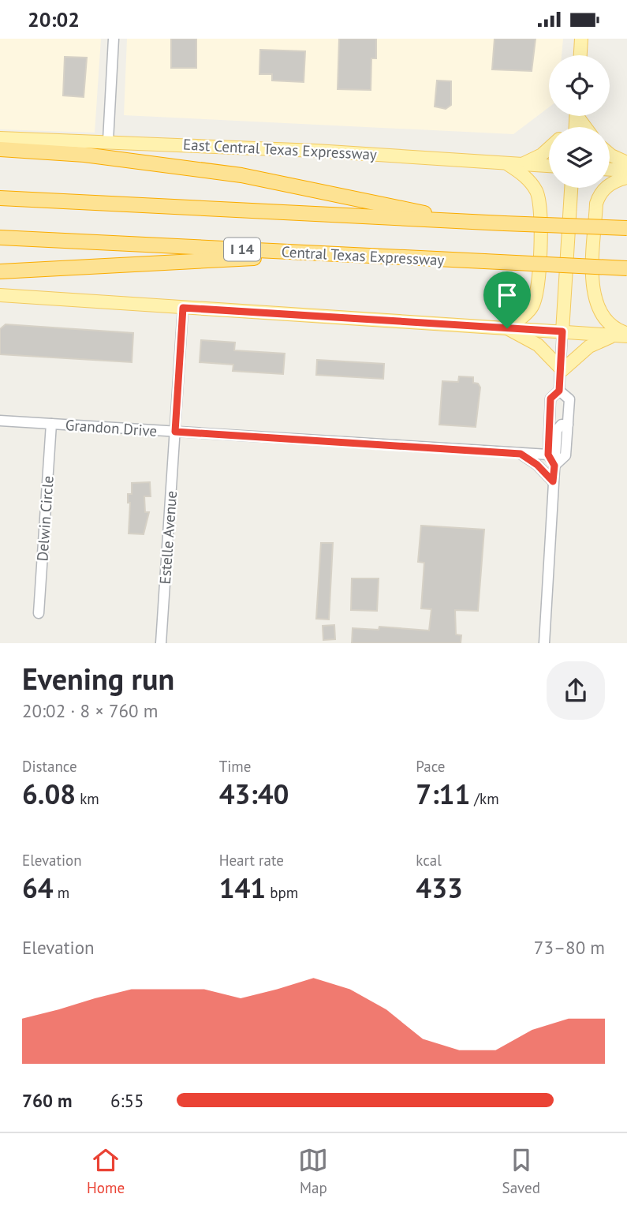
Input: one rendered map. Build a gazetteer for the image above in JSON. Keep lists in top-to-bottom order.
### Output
{
  "streets": {
    "highway": ["I 14", "Central Texas Expressway"],
    "main road": ["East Central Texas Expressway"],
    "street": ["Grandon Drive", "Delwin Circle", "Estelle Avenue"]
  },
  "crossings": [
    ["Grandon Drive", "Delwin Circle"],
    ["Grandon Drive", "Estelle Avenue"]
  ],
  "page": {
    "status": "20:02",
    "heading": ["Evening run", "20:02 · 8 × 760 m"],
    "stats": [
      ["Distance", "6.08 km"],
      ["Time", "43:40"],
      ["Pace", "7:11 /km"],
      ["Elevation", "64 m"],
      ["Heart rate", "141 bpm"],
      ["kcal", "433"]
    ],
    "chart": ["Elevation", "73–80 m"],
    "list": [
      {
        "name": "760 m",
        "note": "6:55"
      }
    ],
    "tabs": ["Home", "Map", "Saved"]
  }
}
